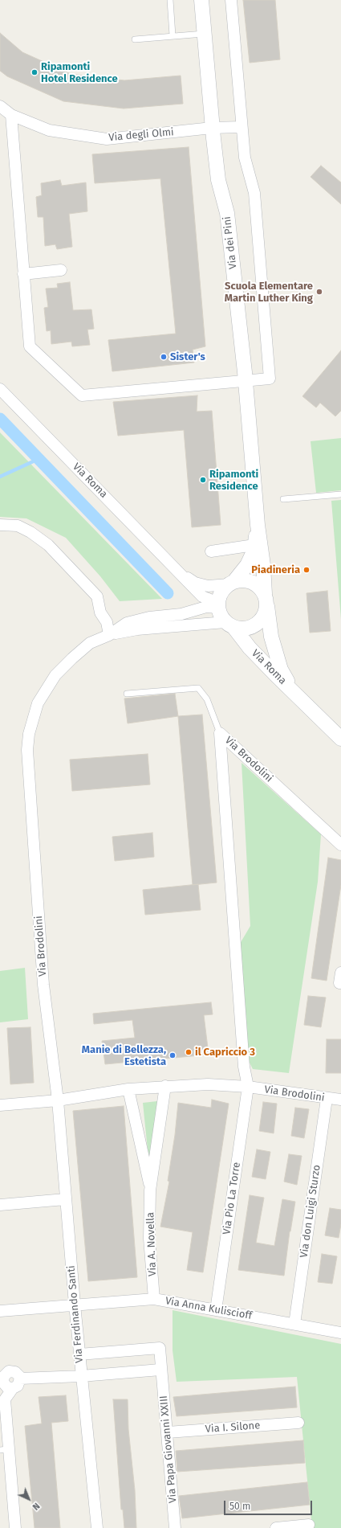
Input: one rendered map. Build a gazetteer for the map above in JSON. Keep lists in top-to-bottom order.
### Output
{
  "streets": {
    "street": [
      "Via degli Olmi",
      "Via dei Pini",
      "Via Roma",
      "Via Brodolini",
      "Via Pio La Torre",
      "Via don Luigi Sturzo",
      "Via A. Novella",
      "Via Anna Kuliscioff",
      "Via Ferdinando Santi",
      "Via I. Silone",
      "Via Papa Giovanni XXIII"
    ]
  },
  "crossings": [
    ["Via degli Olmi", "Via dei Pini"],
    ["Via dei Pini", "Via Roma"],
    ["Via dei Pini", "Via Brodolini"],
    ["Via Roma", "Via Brodolini"],
    ["Via Brodolini", "Via Pio La Torre"],
    ["Via Brodolini", "Via don Luigi Sturzo"],
    ["Via Brodolini", "Via A. Novella"],
    ["Via Brodolini", "Via Ferdinando Santi"],
    ["Via Pio La Torre", "Via Anna Kuliscioff"],
    ["Via don Luigi Sturzo", "Via Anna Kuliscioff"],
    ["Via A. Novella", "Via Anna Kuliscioff"],
    ["Via Anna Kuliscioff", "Via Ferdinando Santi"],
    ["Via Ferdinando Santi", "Via Papa Giovanni XXIII"],
    ["Via I. Silone", "Via Papa Giovanni XXIII"]
  ],
  "places": [
    "Ripamonti Hotel Residence",
    "Scuola Elementare Martin Luther King",
    "Sister's",
    "Ripamonti Residence",
    "Piadineria",
    "il Capriccio 3",
    "Manie di Bellezza, Estetista"
  ],
  "scale_bar": "50 m",
  "north": "bottom right"
}
